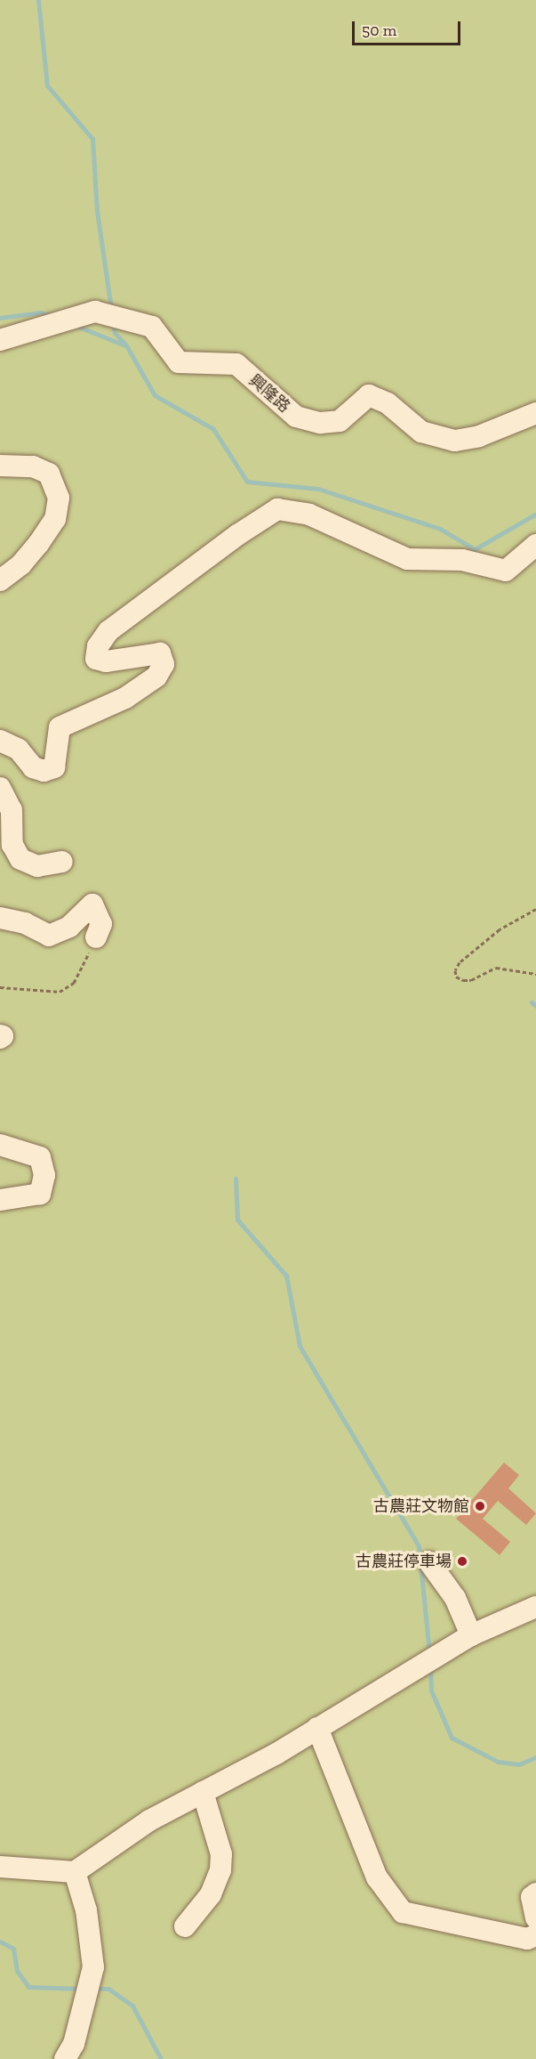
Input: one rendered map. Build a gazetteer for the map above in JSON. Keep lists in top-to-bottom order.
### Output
{
  "streets": {
    "street": ["興隆路"]
  },
  "places": ["古農莊文物館", "古農莊停車場"],
  "scale_bar": "50 m"
}
